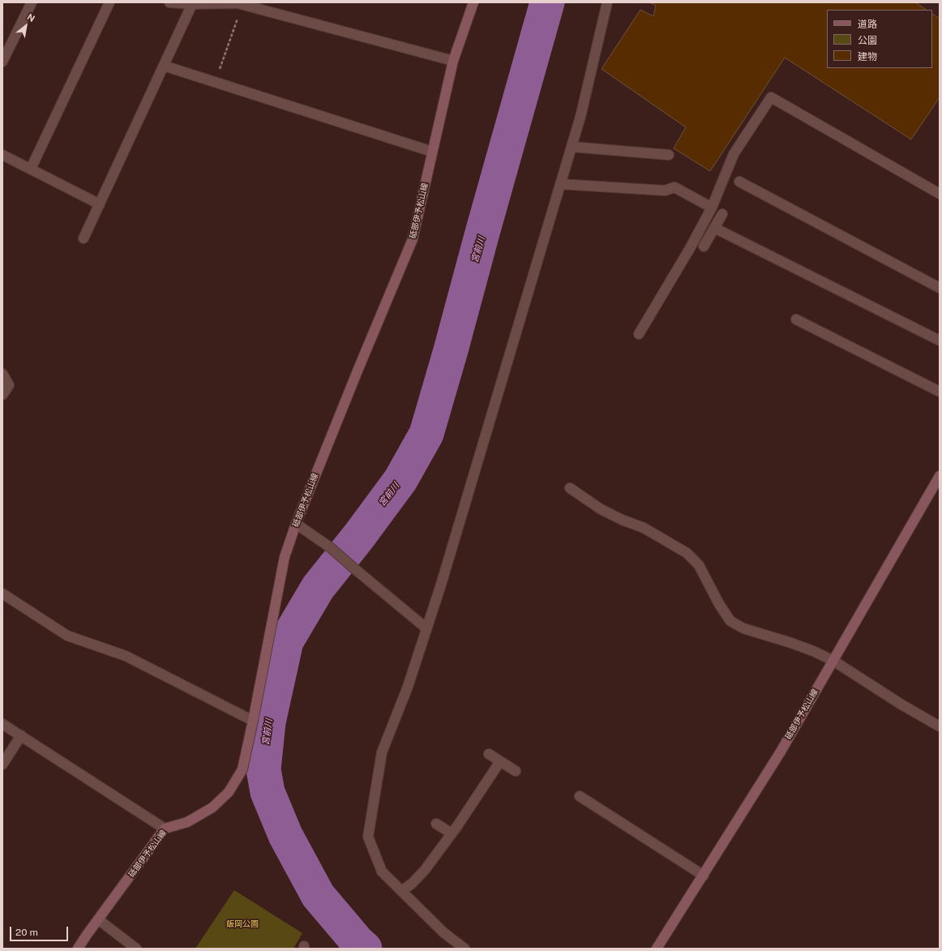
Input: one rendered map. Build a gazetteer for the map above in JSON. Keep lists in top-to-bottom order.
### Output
{
  "streets": {
    "main road": ["砥部伊予松山線"]
  },
  "water": ["宮前川"],
  "parks": ["飯岡公園"],
  "legend": ["道路", "公園", "建物"],
  "scale_bar": "20 m",
  "north": "top right"
}
